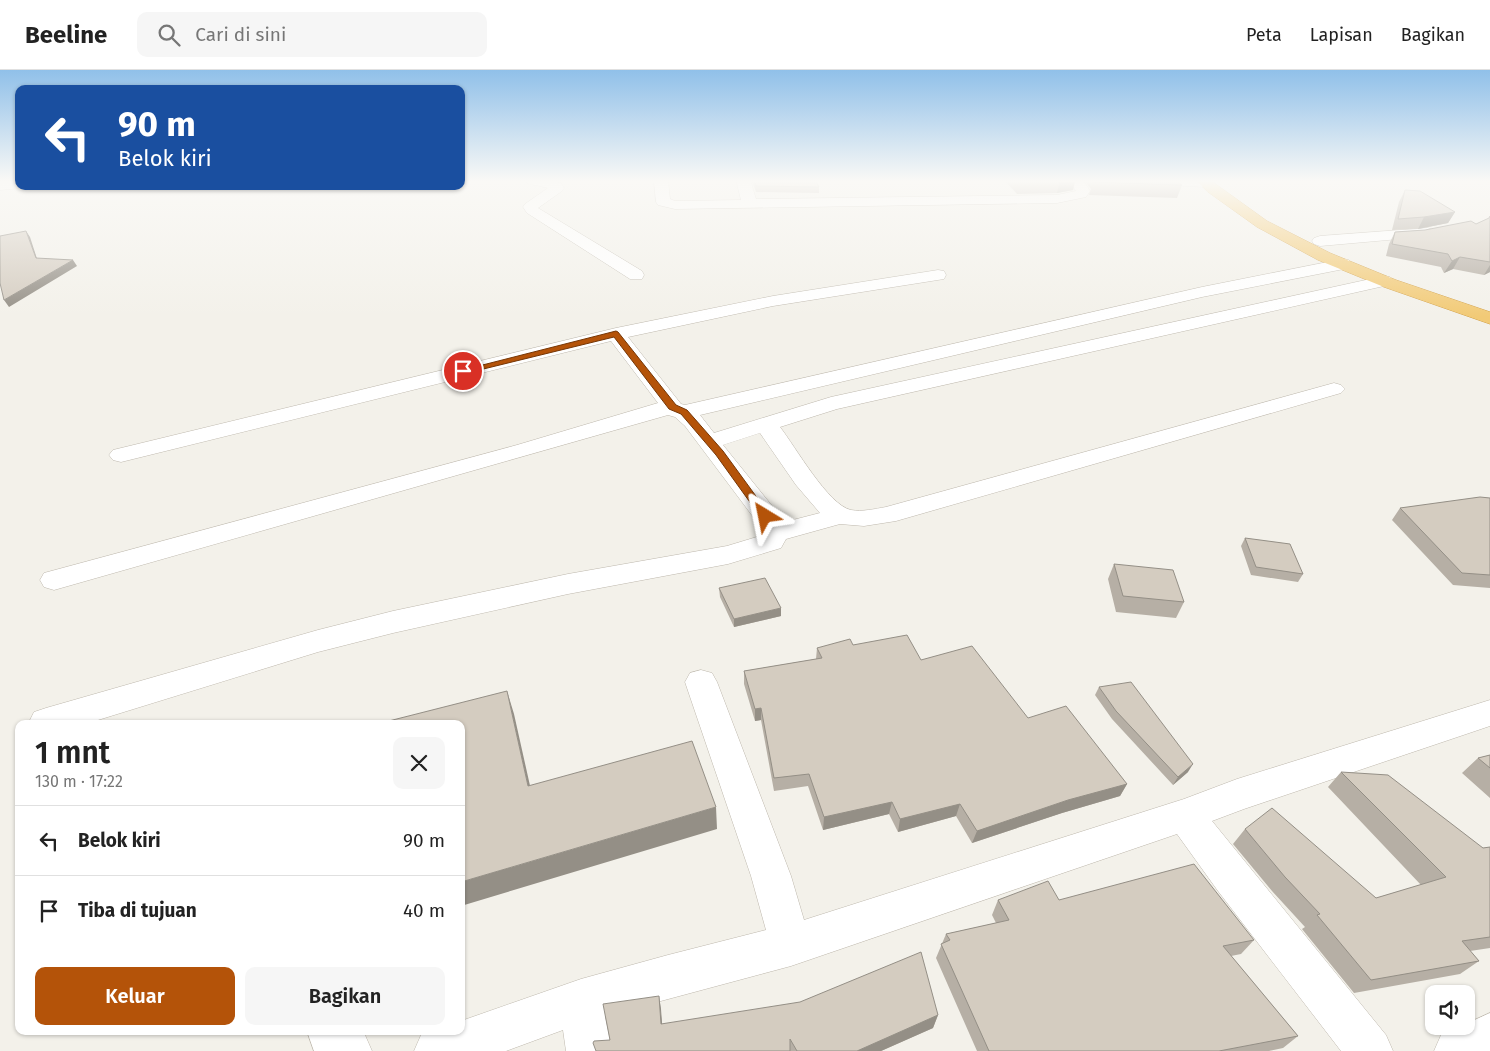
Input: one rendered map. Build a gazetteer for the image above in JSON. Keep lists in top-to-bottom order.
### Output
{
  "page": {
    "header": "Beeline",
    "search": "Cari di sini",
    "nav": ["Peta", "Lapisan", "Bagikan"],
    "turn": ["90 m", "Belok kiri"],
    "heading": ["1 mnt", "130 m · 17:22"],
    "list": [
      {
        "name": "Belok kiri",
        "value": "90 m"
      },
      {
        "name": "Tiba di tujuan",
        "value": "40 m"
      }
    ],
    "buttons": ["Keluar", "Bagikan"]
  }
}
